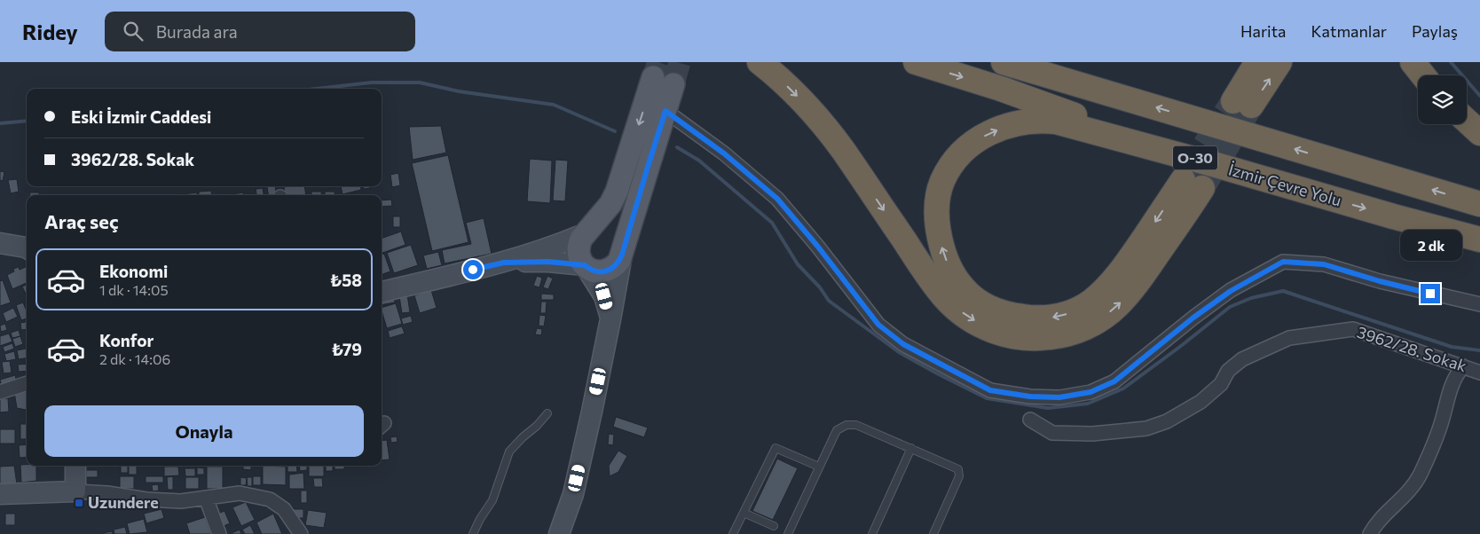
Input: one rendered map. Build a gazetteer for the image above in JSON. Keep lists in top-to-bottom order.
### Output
{
  "streets": {
    "highway": ["O-30", "İzmir Çevre Yolu"],
    "street": ["3962/28. Sokak"]
  },
  "places": {
    "transit": ["Uzundere"]
  },
  "page": {
    "header": "Ridey",
    "search": "Burada ara",
    "nav": ["Harita", "Katmanlar", "Paylaş"],
    "banner": ["Eski İzmir Caddesi", "3962/28. Sokak"],
    "heading": "Araç seç",
    "bubble": "2 dk",
    "list": [
      {
        "name": "Ekonomi",
        "note": "1 dk · 14:05",
        "value": "₺58"
      },
      {
        "name": "Konfor",
        "note": "2 dk · 14:06",
        "value": "₺79"
      }
    ],
    "buttons": "Onayla"
  }
}
